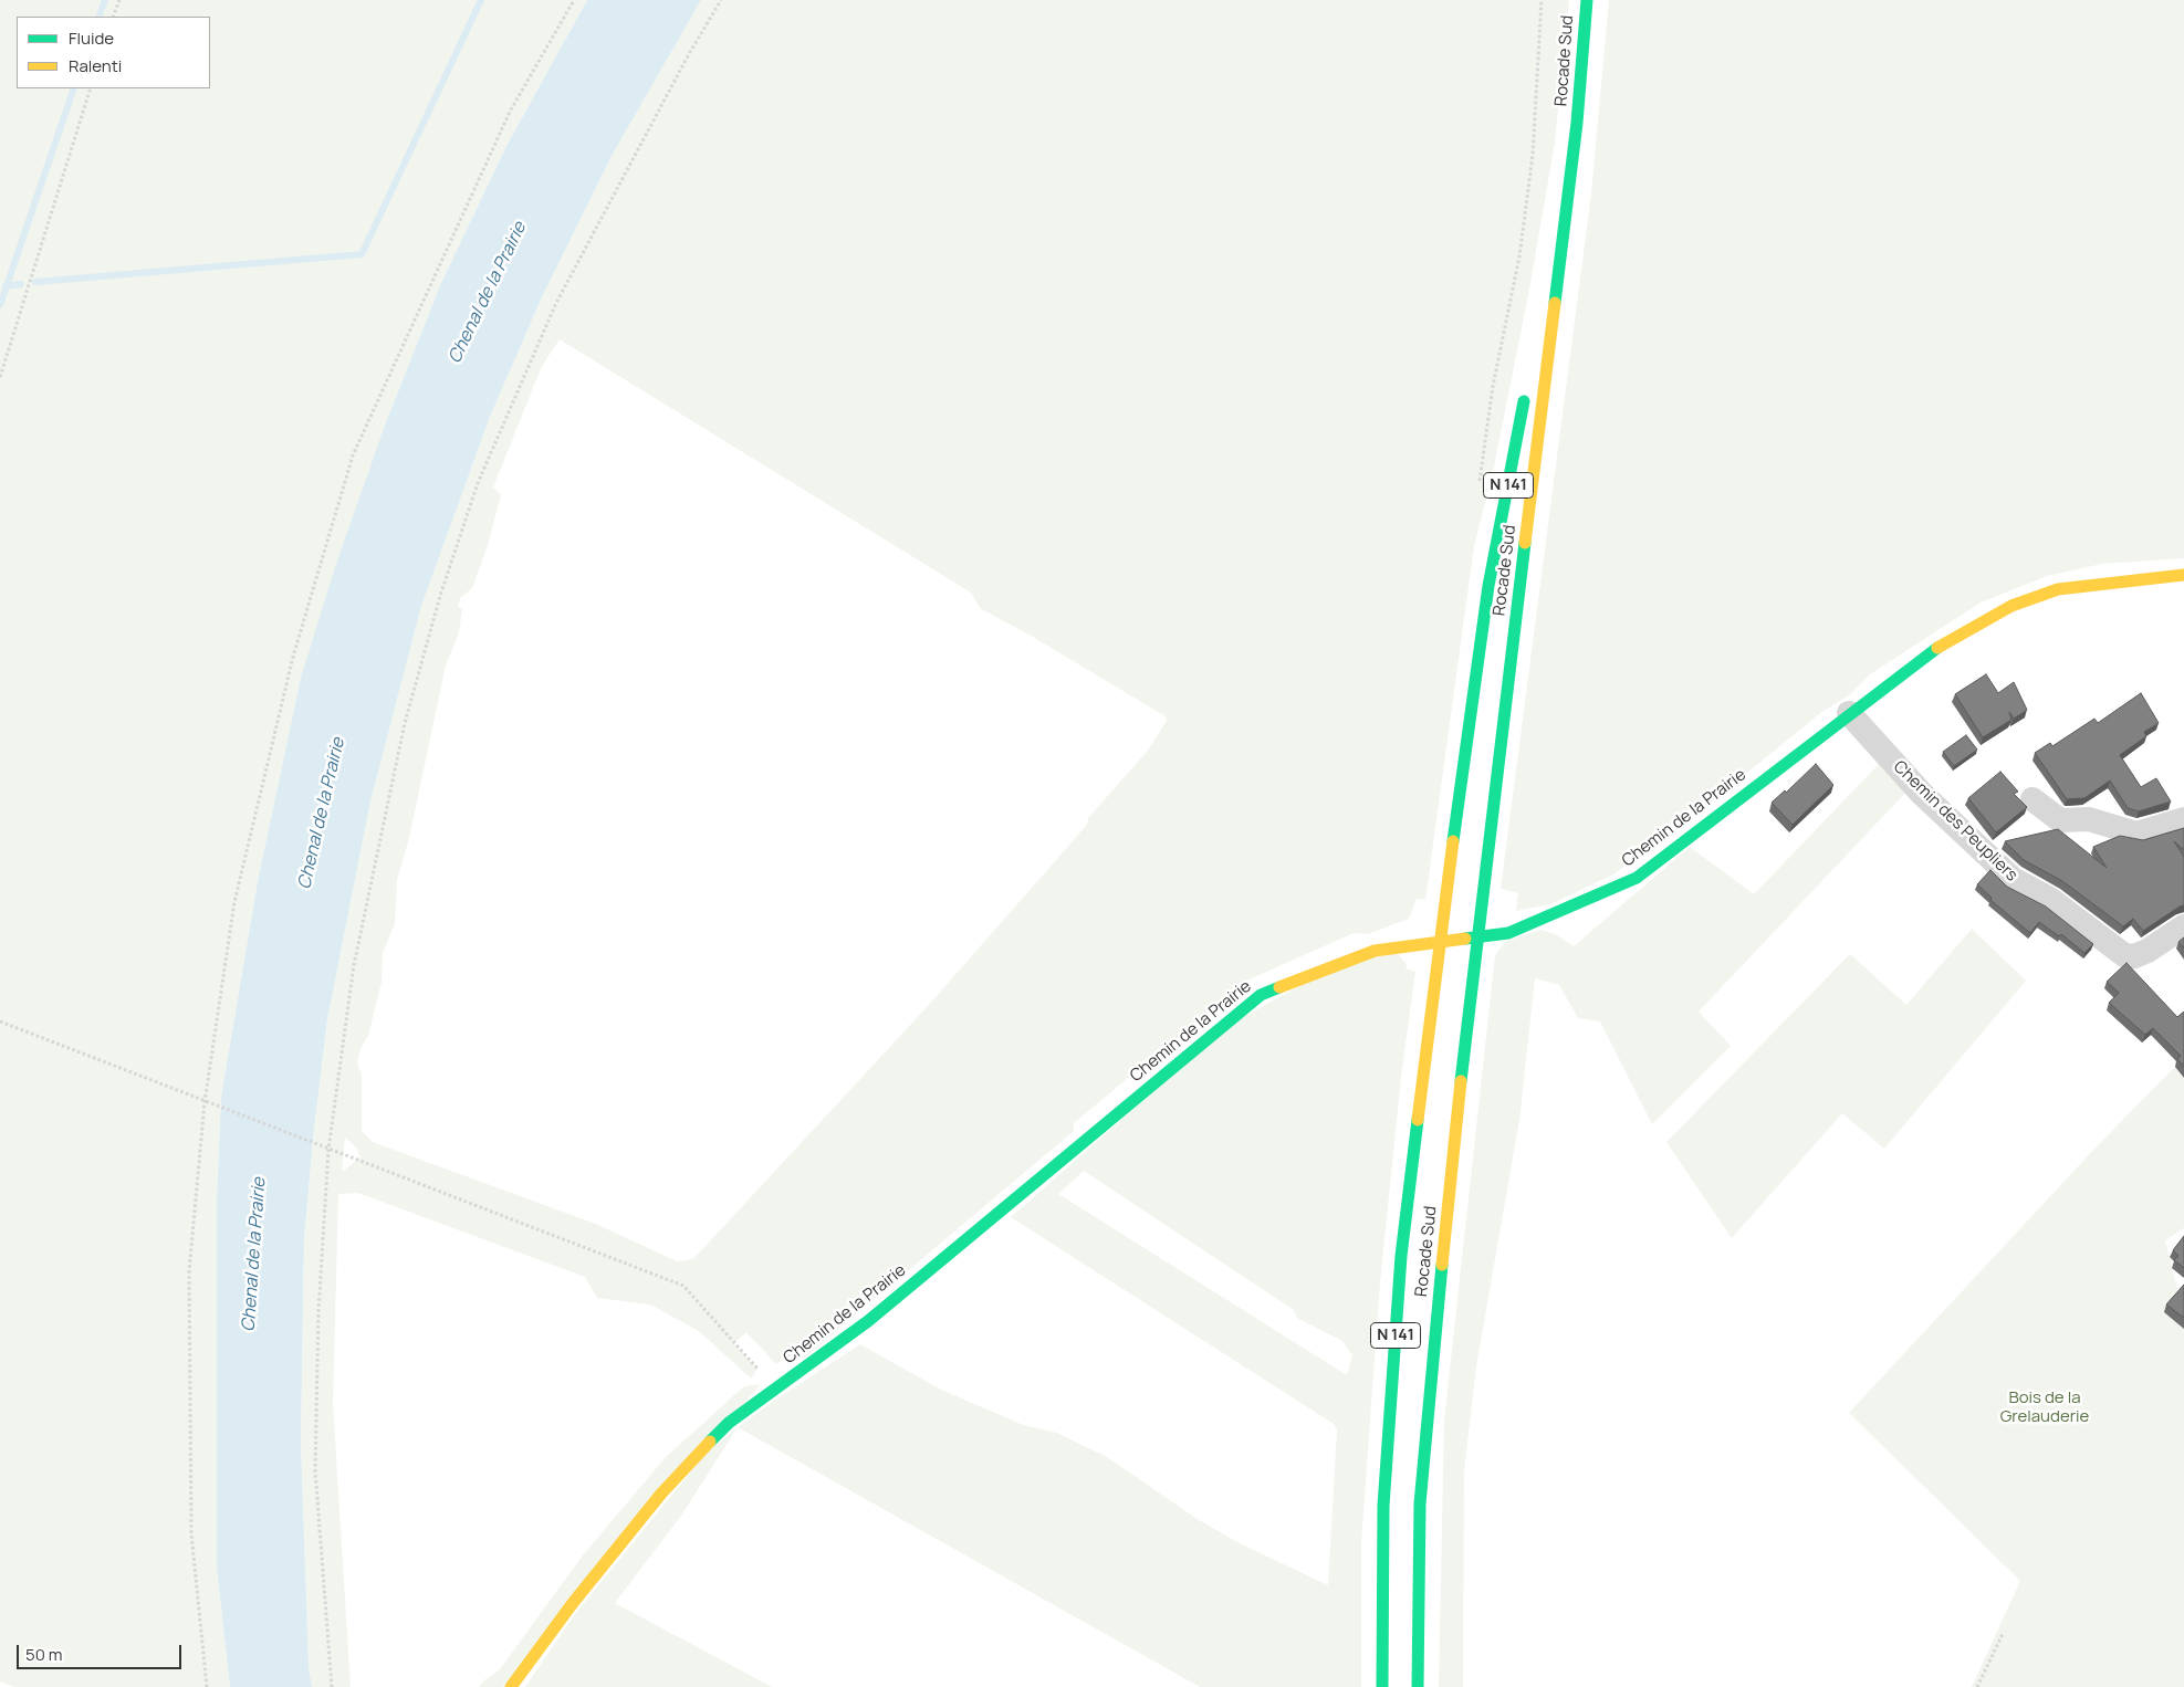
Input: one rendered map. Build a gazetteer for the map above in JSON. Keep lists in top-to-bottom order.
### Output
{
  "streets": {
    "main road": ["Rocade Sud", "N 141", "Chemin de la Prairie"],
    "street": ["Chemin des Peupliers"]
  },
  "crossings": [
    ["Chemin de la Prairie", "Chemin des Peupliers"]
  ],
  "water": ["Chenal de la Prairie"],
  "parks": ["Bois de la Grelauderie"],
  "legend": ["Fluide", "Ralenti"],
  "scale_bar": "50 m"
}
